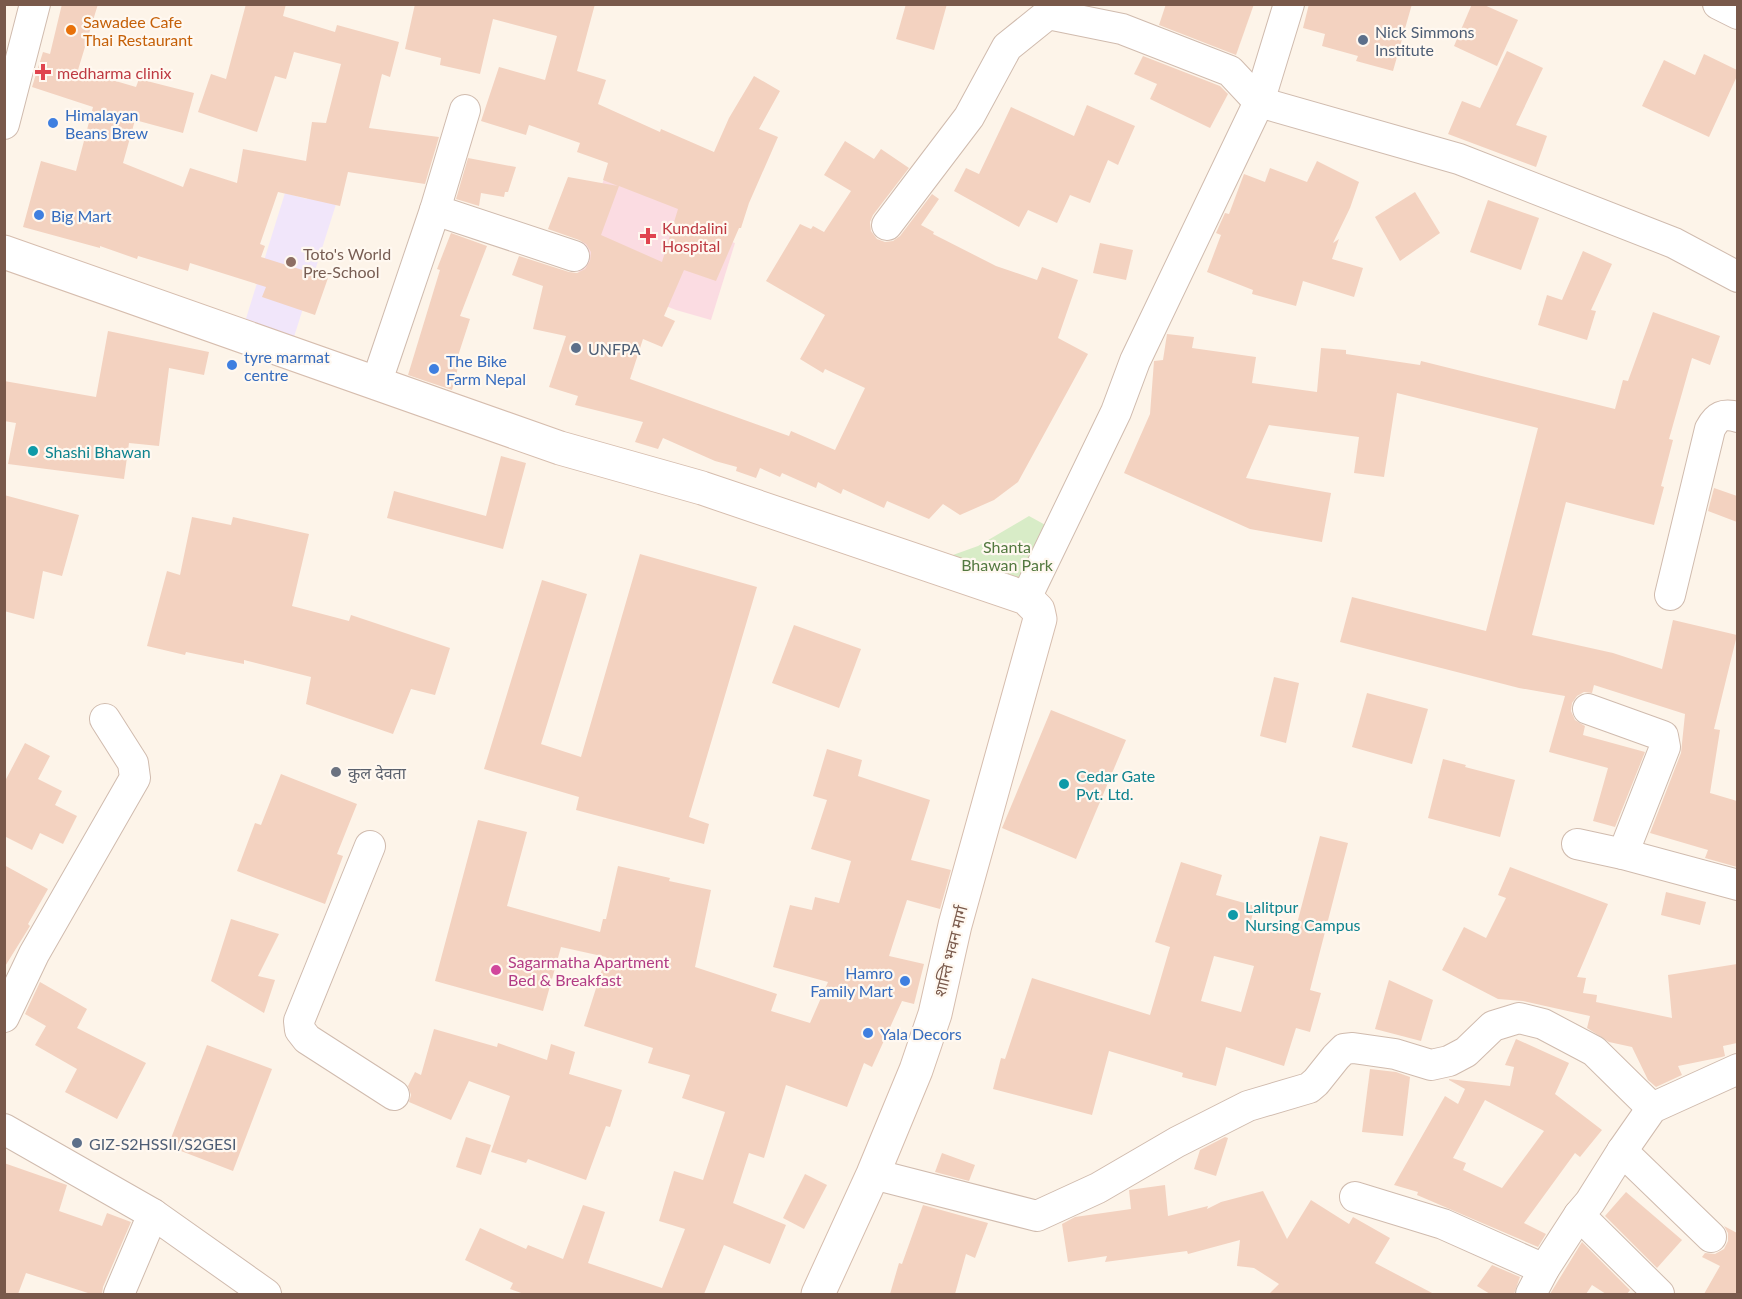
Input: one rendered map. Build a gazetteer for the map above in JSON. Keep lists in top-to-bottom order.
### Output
{
  "streets": {
    "main road": ["शान्ति भवन मार्ग"]
  },
  "parks": ["Shanta Bhawan Park"],
  "places": {
    "other": [
      "Sawadee Cafe Thai Restaurant",
      "Nick Simmons Institute",
      "Himalayan Beans Brew",
      "Big Mart",
      "Toto's World Pre-School",
      "UNFPA",
      "tyre marmat centre",
      "The Bike Farm Nepal",
      "Shashi Bhawan",
      "कुल देवता",
      "Cedar Gate Pvt. Ltd.",
      "Lalitpur Nursing Campus",
      "Sagarmatha Apartment Bed & Breakfast",
      "Hamro Family Mart",
      "Yala Decors",
      "GIZ-S2HSSII/S2GESI"
    ],
    "health": ["medharma clinix", "Kundalini Hospital"]
  }
}
